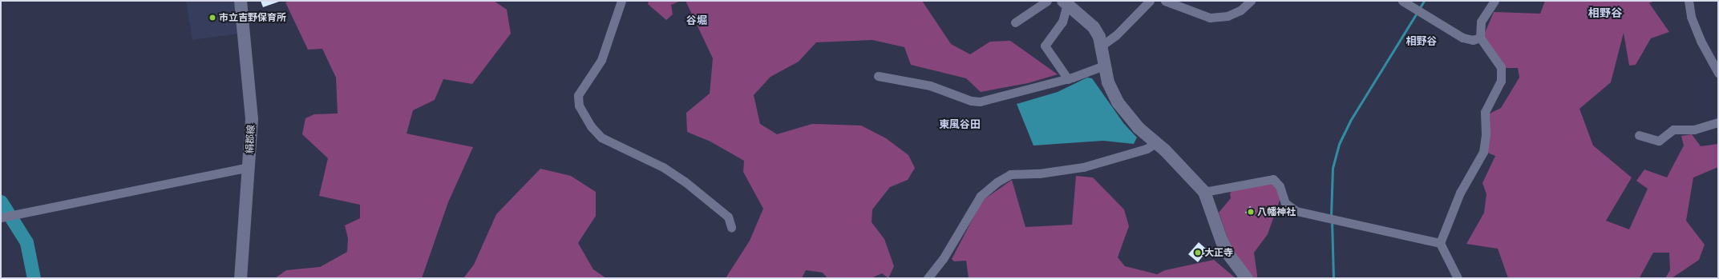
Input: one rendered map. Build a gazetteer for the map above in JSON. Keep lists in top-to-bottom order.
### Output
{
  "streets": {
    "street": ["絹郡線"]
  },
  "districts": [
    "相野谷",
    "谷堀",
    "相野谷",
    "東風谷田"
  ],
  "places": ["市立吉野保育所", "八幡神社", "大正寺"]
}
